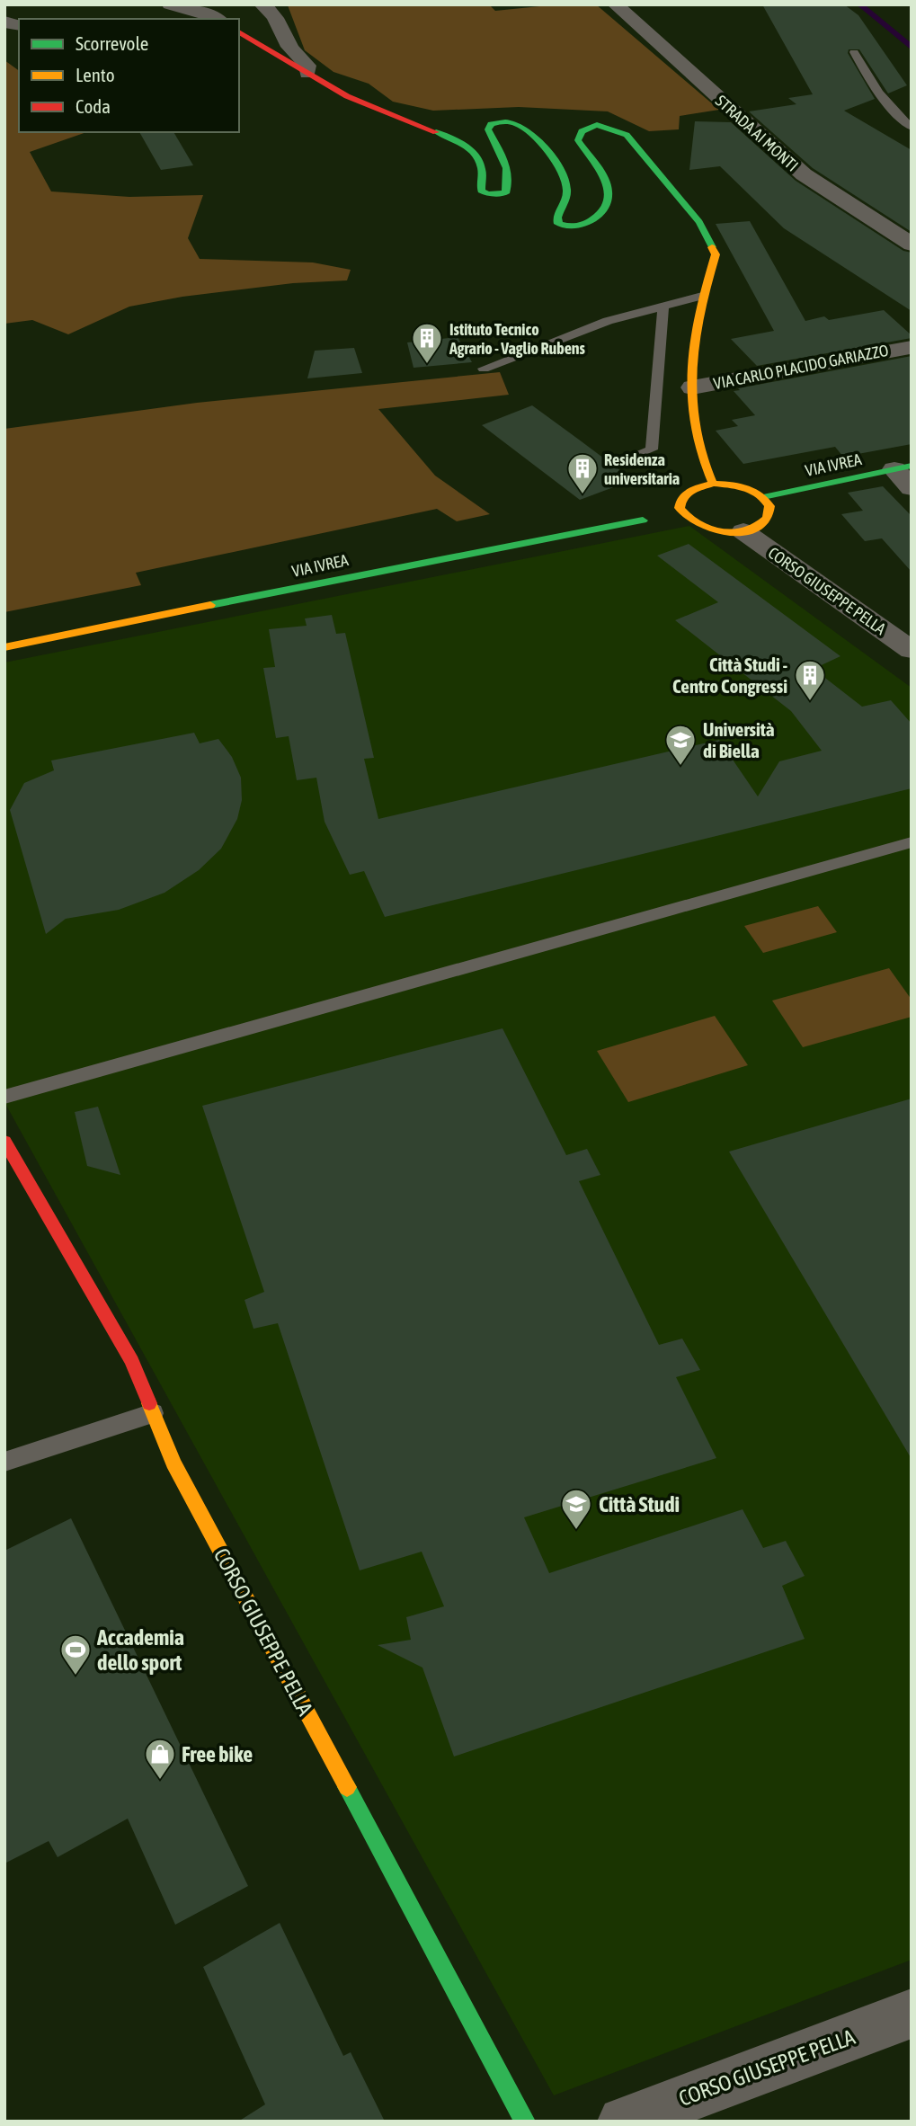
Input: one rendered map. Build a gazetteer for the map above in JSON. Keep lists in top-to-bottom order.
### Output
{
  "streets": {
    "street": [
      "STRADA AI MONTI",
      "VIA CARLO PLACIDO GARIAZZO",
      "VIA IVREA",
      "CORSO GIUSEPPE PELLA"
    ]
  },
  "places": {
    "building": ["Istituto Tecnico Agrario - Vaglio Rubens", "Residenza universitaria", "Città Studi - Centro Congressi"],
    "school or university": ["Università di Biella", "Città Studi"],
    "sports": ["Accademia dello sport"],
    "shop": ["Free bike"]
  },
  "legend": ["Scorrevole", "Lento", "Coda"]
}
